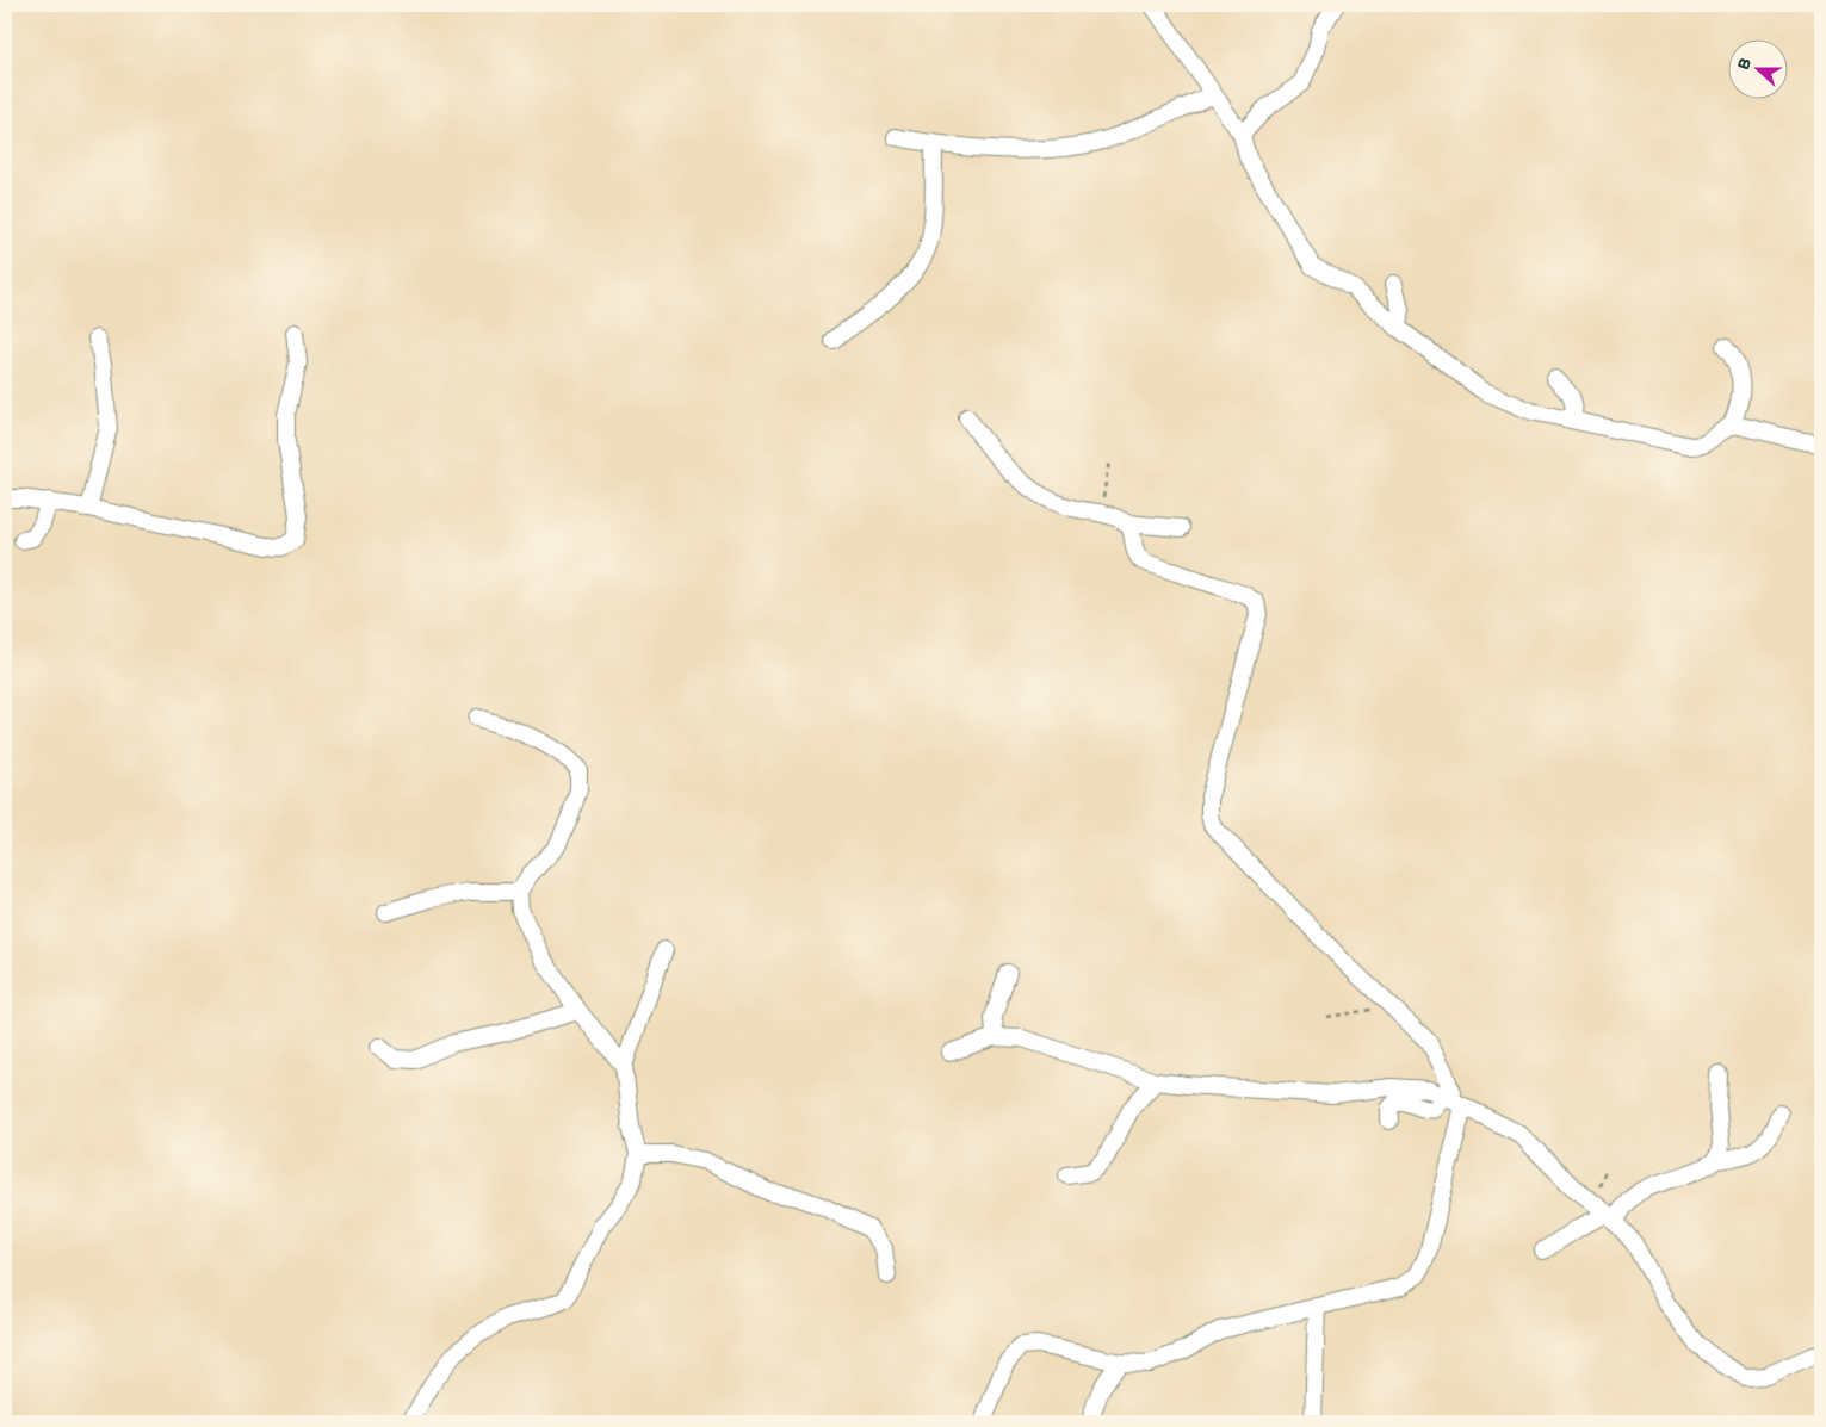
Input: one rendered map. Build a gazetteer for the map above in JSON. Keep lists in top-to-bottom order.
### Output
{
  "north": "left"
}
